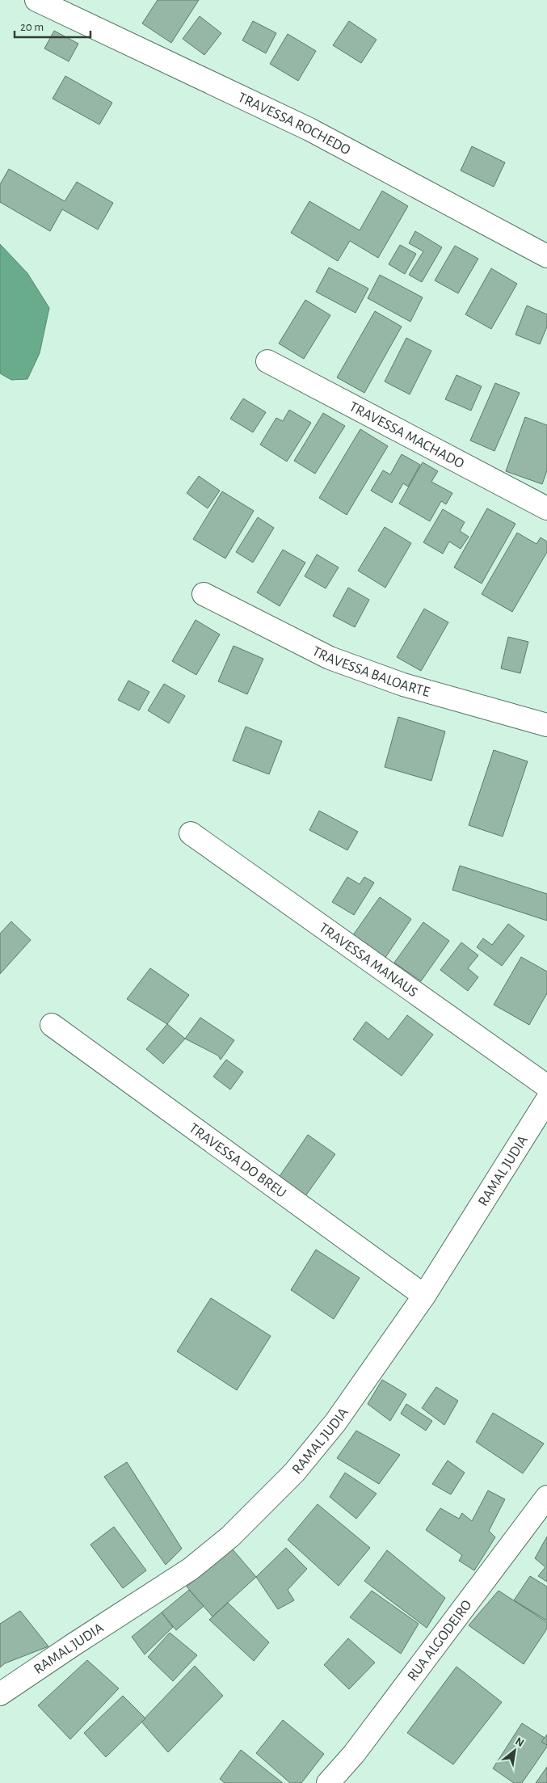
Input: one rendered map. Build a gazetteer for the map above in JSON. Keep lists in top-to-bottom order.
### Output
{
  "streets": {
    "street": [
      "TRAVESSA ROCHEDO",
      "TRAVESSA MACHADO",
      "TRAVESSA BALOARTE",
      "TRAVESSA MANAUS",
      "TRAVESSA DO BREU",
      "RAMAL JUDIA",
      "RUA ALGODEIRO"
    ]
  },
  "crossings": [
    ["TRAVESSA DO BREU", "RAMAL JUDIA"]
  ],
  "scale_bar": "20 m",
  "north": "top right"
}
